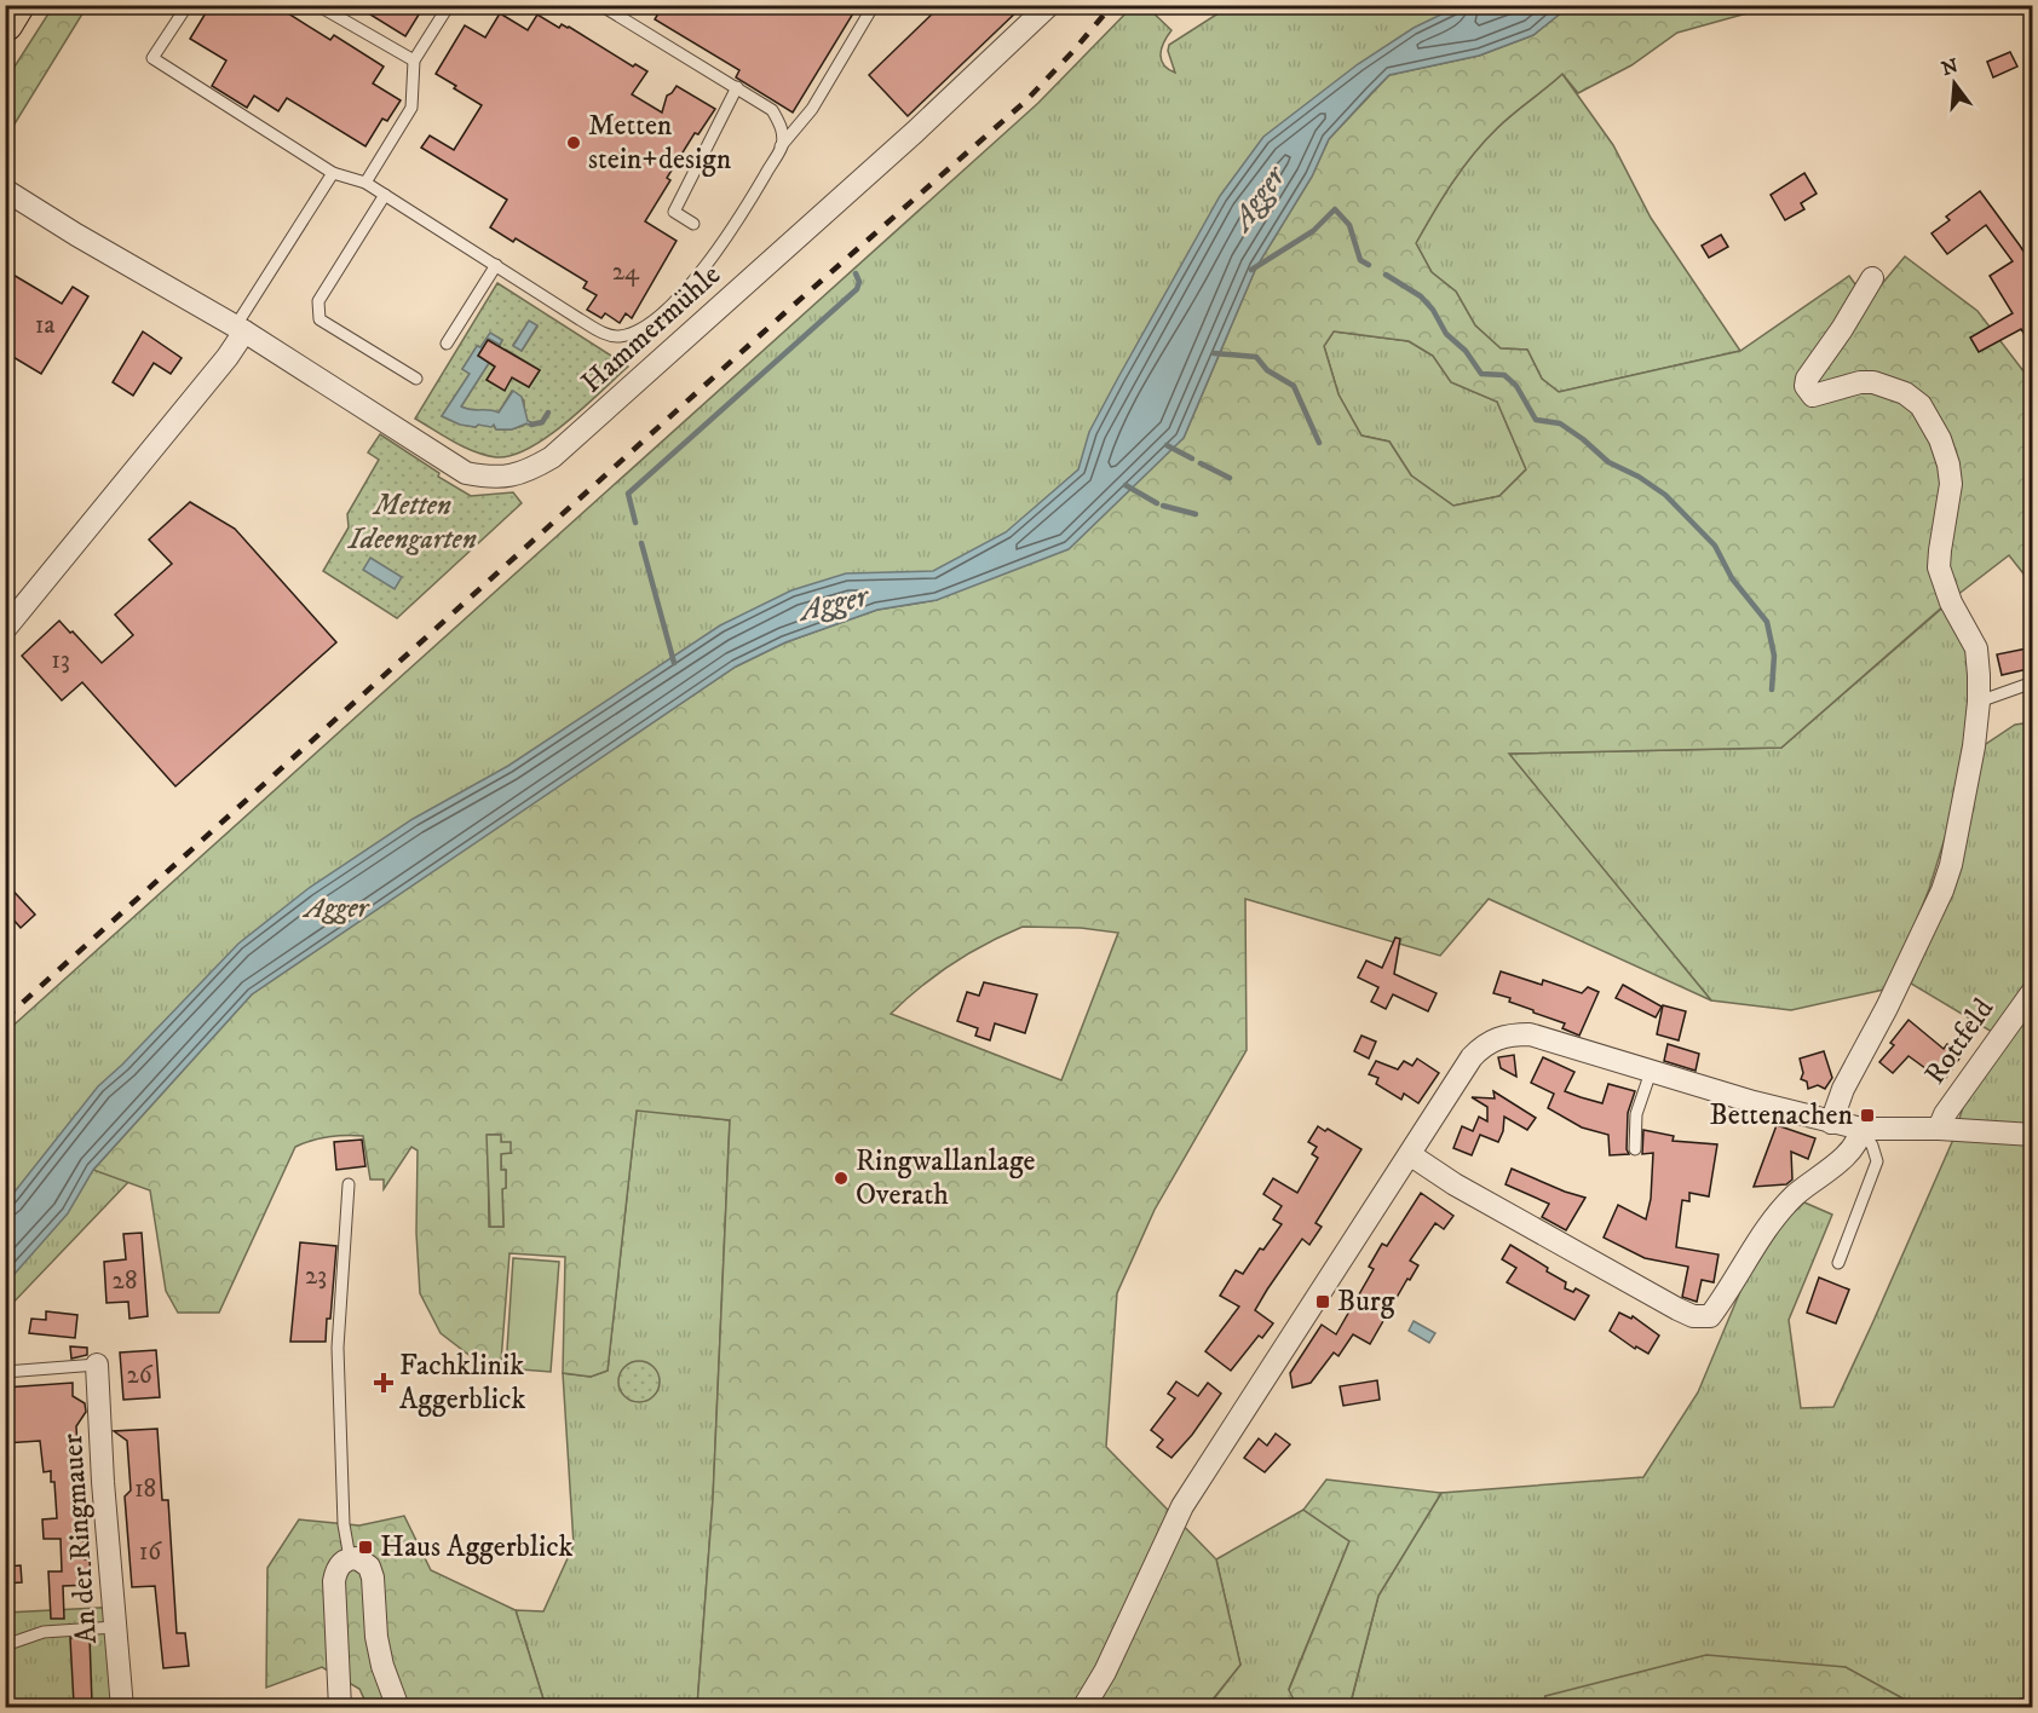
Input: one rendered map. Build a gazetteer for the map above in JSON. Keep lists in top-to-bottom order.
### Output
{
  "streets": {
    "street": ["Hammermühle", "Rottfeld", "An der Ringmauer"]
  },
  "water": ["Agger"],
  "parks": ["Metten Ideengarten", "Agger"],
  "places": {
    "other": ["Metten stein+design", "Ringwallanlage Overath"],
    "transit": ["Bettenachen", "Burg", "Haus Aggerblick"],
    "health": ["Fachklinik Aggerblick"]
  },
  "house_numbers": [
    "24",
    "1a",
    "13",
    "23",
    "28",
    "26",
    "18",
    "16"
  ],
  "north": "top"
}
